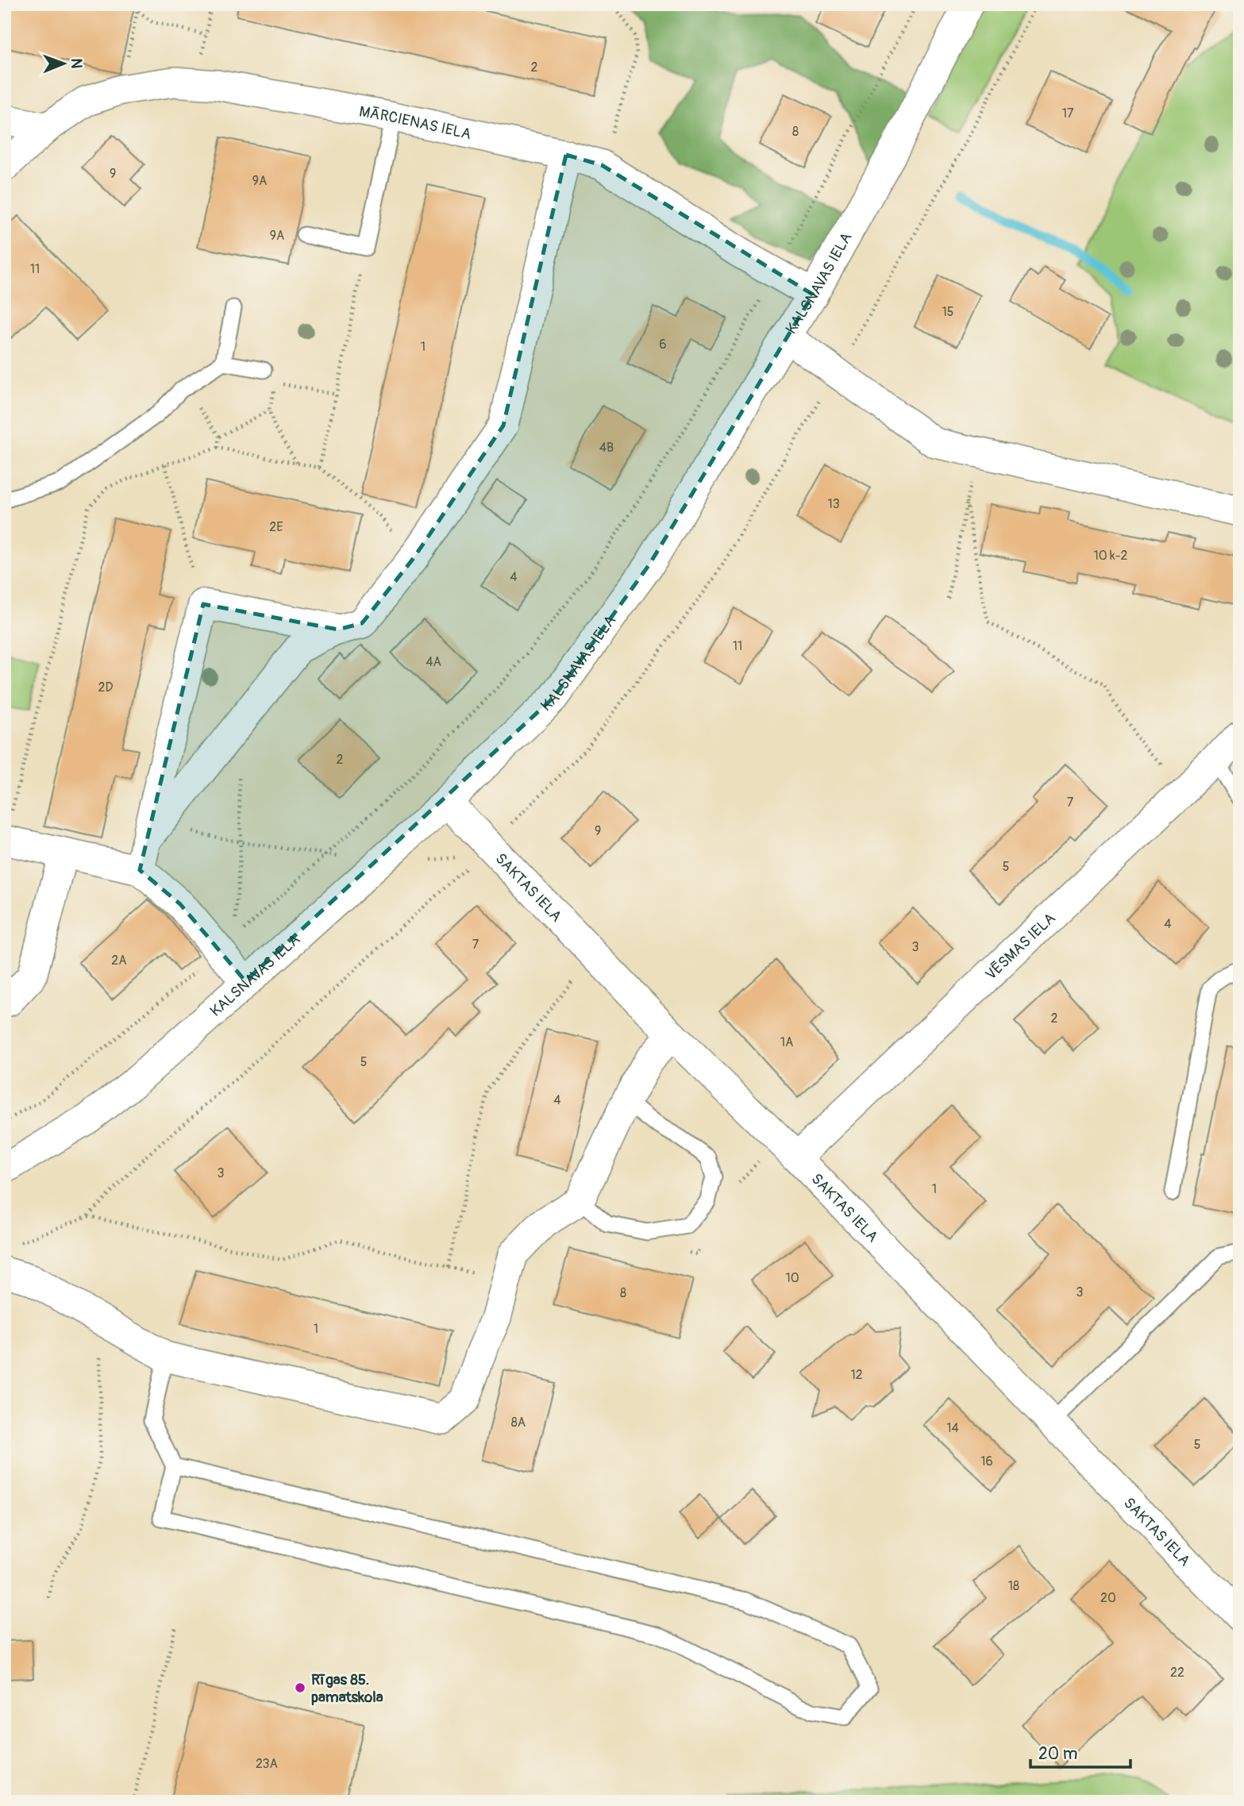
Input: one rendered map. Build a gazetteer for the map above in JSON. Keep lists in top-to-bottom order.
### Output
{
  "streets": {
    "street": [
      "MĀRCIENAS IELA",
      "KALSNAVAS IELA",
      "SAKTAS IELA",
      "VĒSMAS IELA"
    ]
  },
  "crossings": [
    ["MĀRCIENAS IELA", "KALSNAVAS IELA"],
    ["KALSNAVAS IELA", "SAKTAS IELA"],
    ["SAKTAS IELA", "VĒSMAS IELA"]
  ],
  "places": ["Rīgas 85. pamatskola"],
  "house_numbers": [
    "2",
    "17",
    "8",
    "9",
    "9A",
    "9A",
    "11",
    "15",
    "6",
    "1",
    "4B",
    "13",
    "2E",
    "10 k-2",
    "4",
    "11",
    "4A",
    "2D",
    "2",
    "7",
    "9",
    "5",
    "4",
    "7",
    "3",
    "2A",
    "2",
    "1A",
    "5",
    "4",
    "3",
    "1",
    "10",
    "3",
    "8",
    "1",
    "12",
    "8A",
    "14",
    "5",
    "16",
    "18",
    "20",
    "22",
    "23A"
  ],
  "scale_bar": "20 m",
  "north": "right"
}
